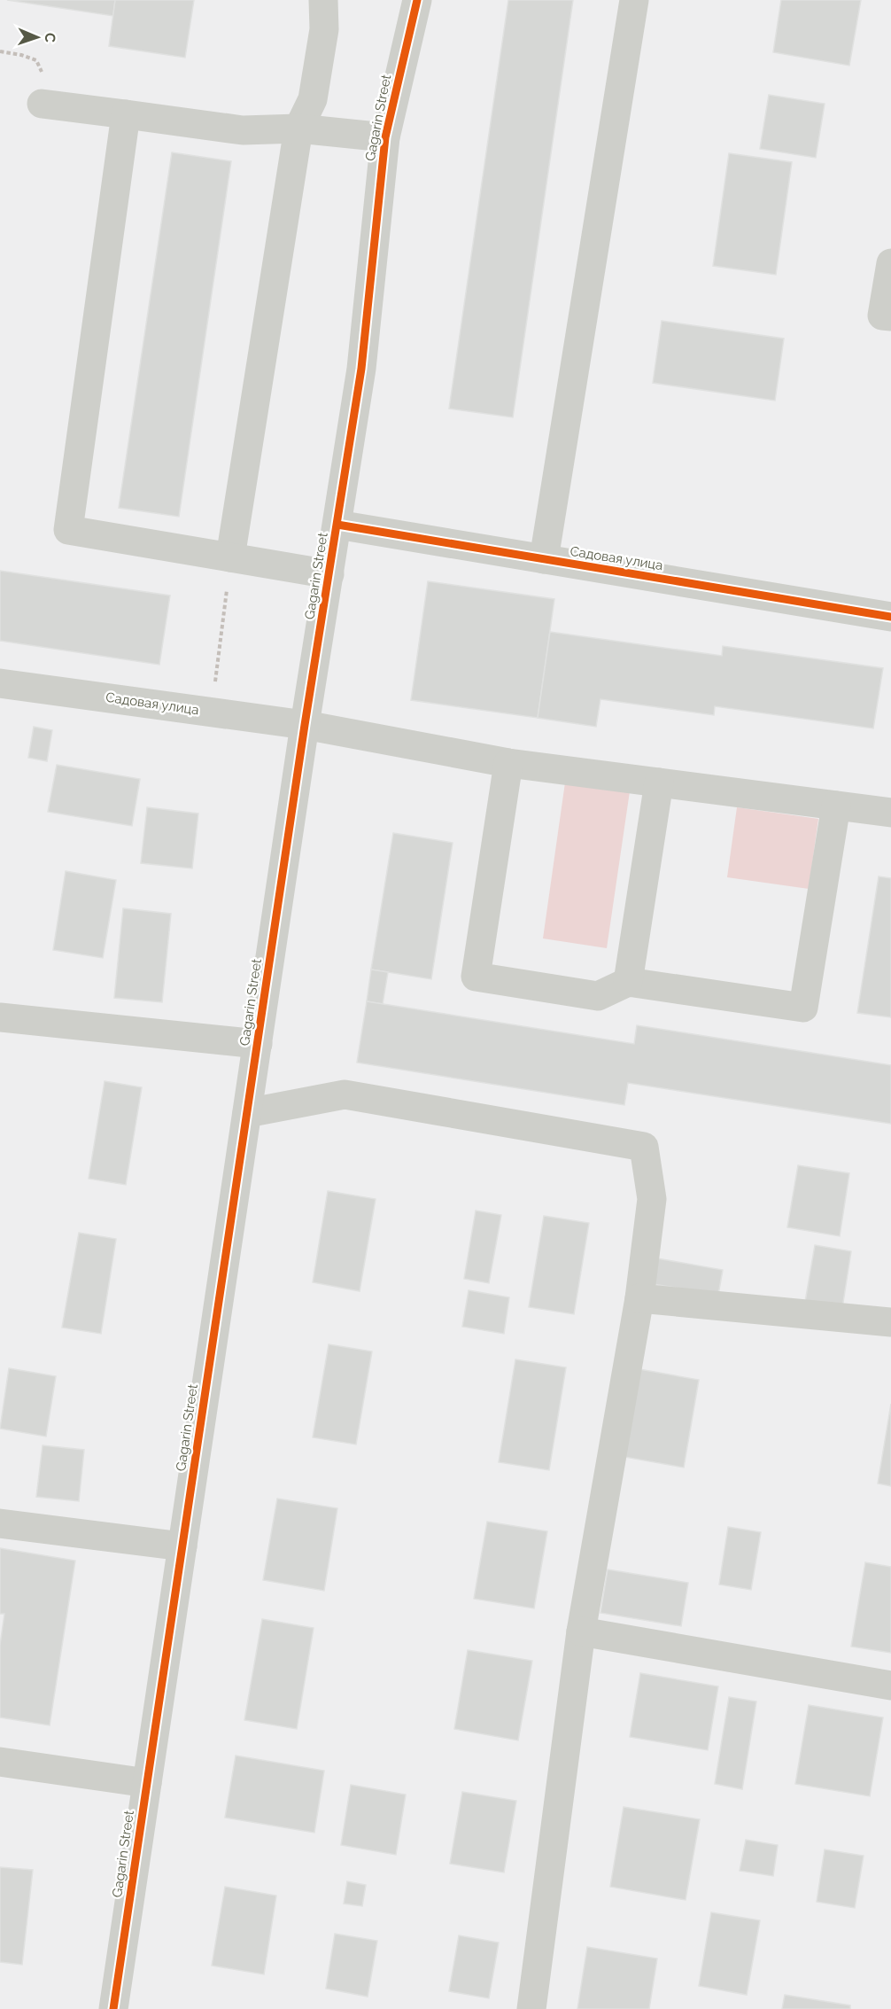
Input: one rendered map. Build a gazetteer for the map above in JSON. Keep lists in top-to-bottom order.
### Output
{
  "streets": {
    "street": ["Gagarin Street", "Садовая улица"]
  },
  "crossings": [
    ["Gagarin Street", "Садовая улица"]
  ],
  "north": "right"
}
